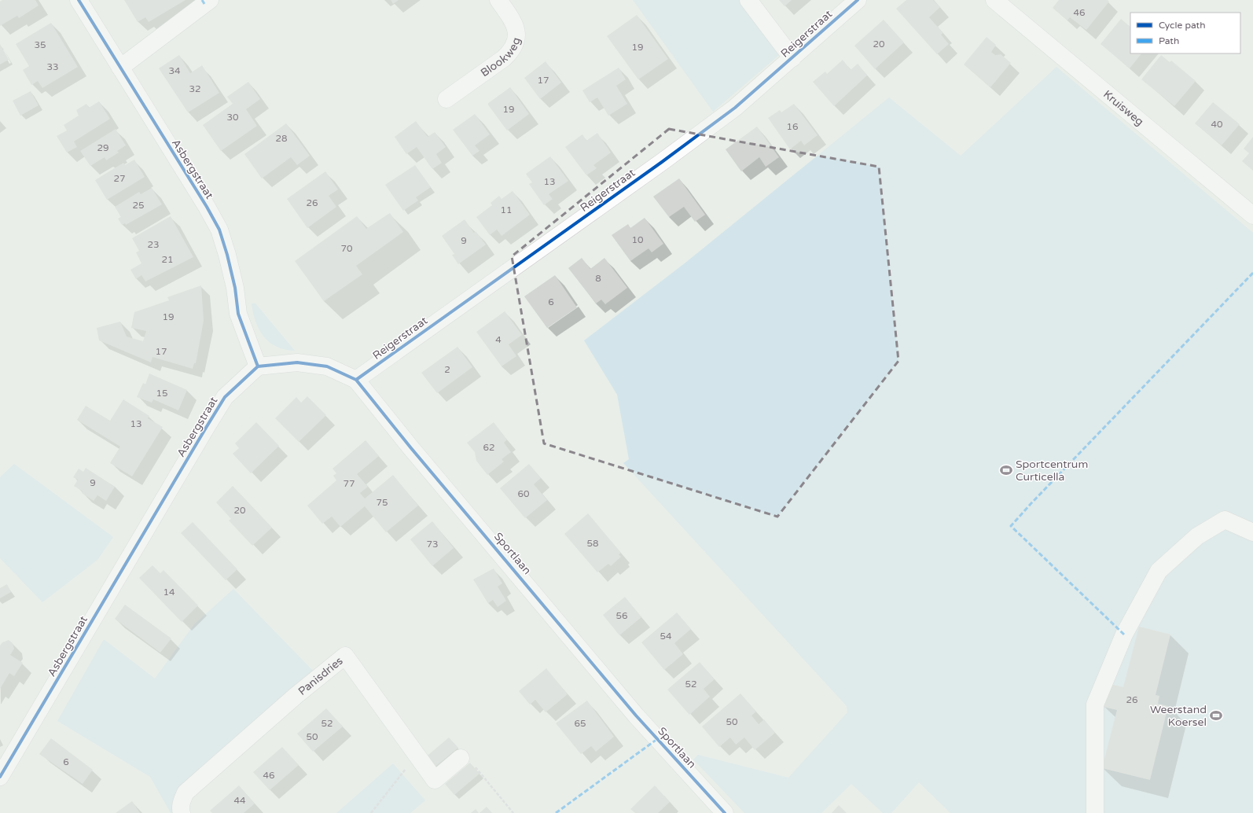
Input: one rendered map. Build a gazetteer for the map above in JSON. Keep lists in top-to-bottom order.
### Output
{
  "streets": {
    "street": [
      "Reigerstraat",
      "Blookweg",
      "Kruisweg",
      "Asbergstraat",
      "Sportlaan",
      "Panisdries"
    ]
  },
  "crossings": [
    ["Reigerstraat", "Sportlaan"],
    ["Asbergstraat", "Sportlaan"]
  ],
  "places": {
    "sports": ["Sportcentrum Curticella", "Weerstand Koersel"]
  },
  "house_numbers": [
    "46",
    "20",
    "35",
    "19",
    "33",
    "34",
    "17",
    "32",
    "19",
    "30",
    "40",
    "16",
    "28",
    "29",
    "27",
    "13",
    "26",
    "25",
    "11",
    "10",
    "9",
    "23",
    "70",
    "21",
    "8",
    "6",
    "19",
    "4",
    "17",
    "2",
    "15",
    "13",
    "62",
    "9",
    "77",
    "60",
    "75",
    "20",
    "58",
    "73",
    "14",
    "56",
    "54",
    "52",
    "26",
    "50",
    "52",
    "65",
    "50",
    "6",
    "46",
    "44"
  ],
  "legend": ["Cycle path", "Path"]
}
